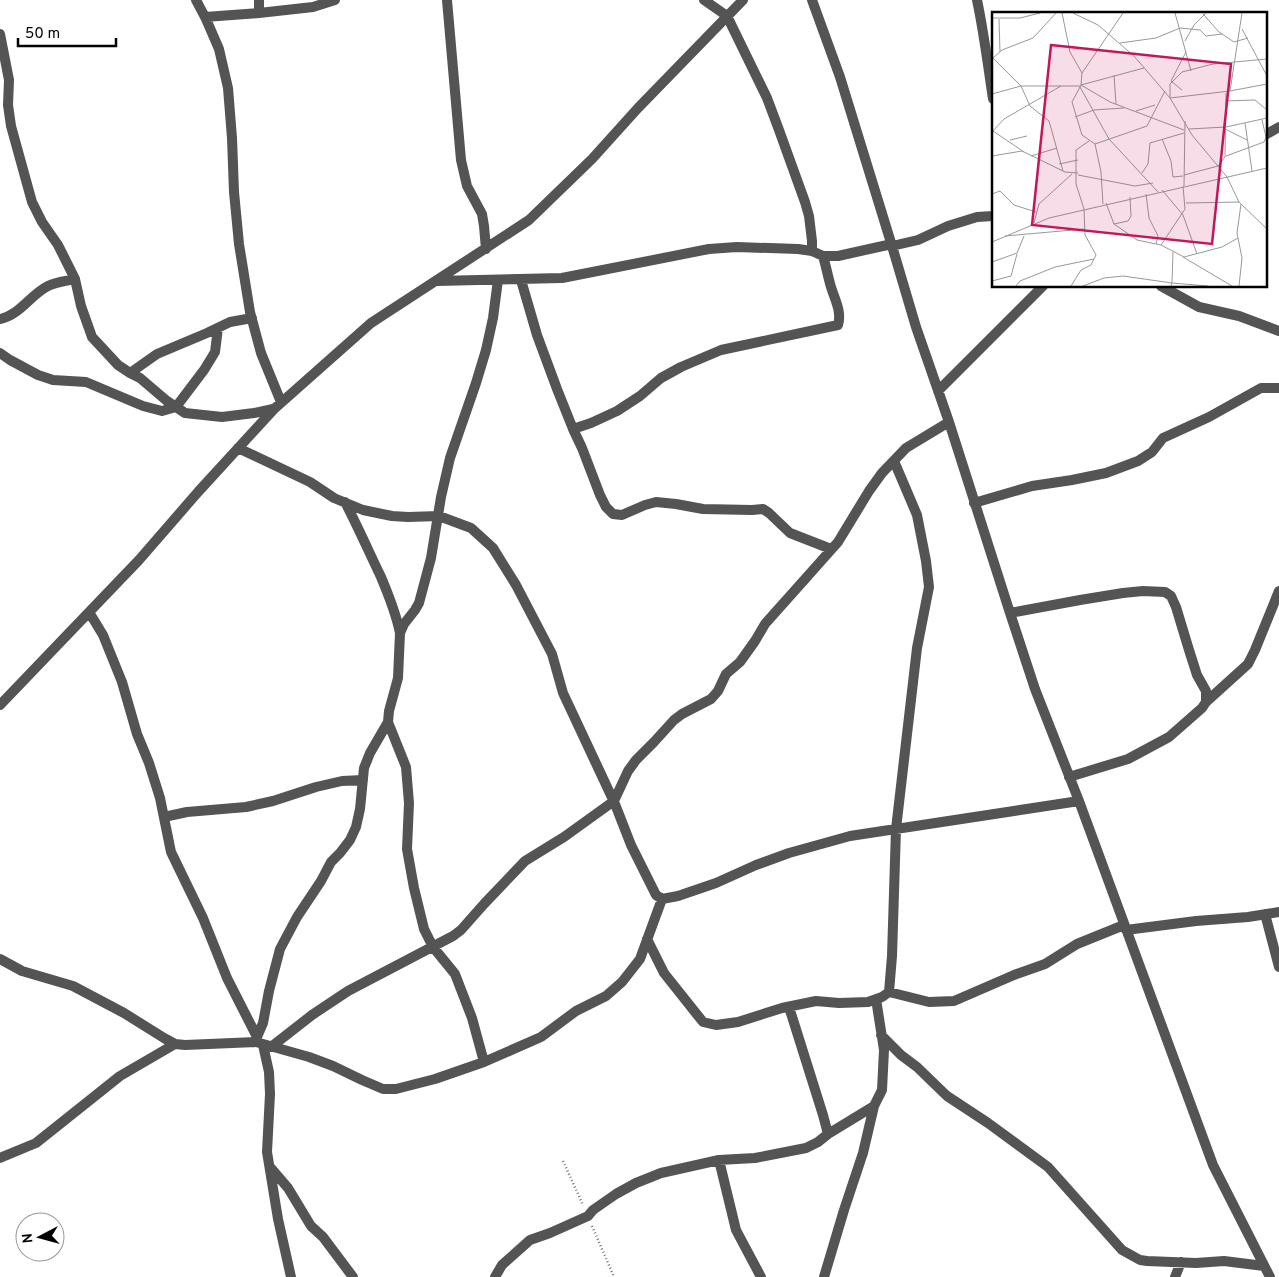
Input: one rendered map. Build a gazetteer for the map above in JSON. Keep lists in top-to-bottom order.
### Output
{
  "scale_bar": "50 m",
  "north": "left"
}
